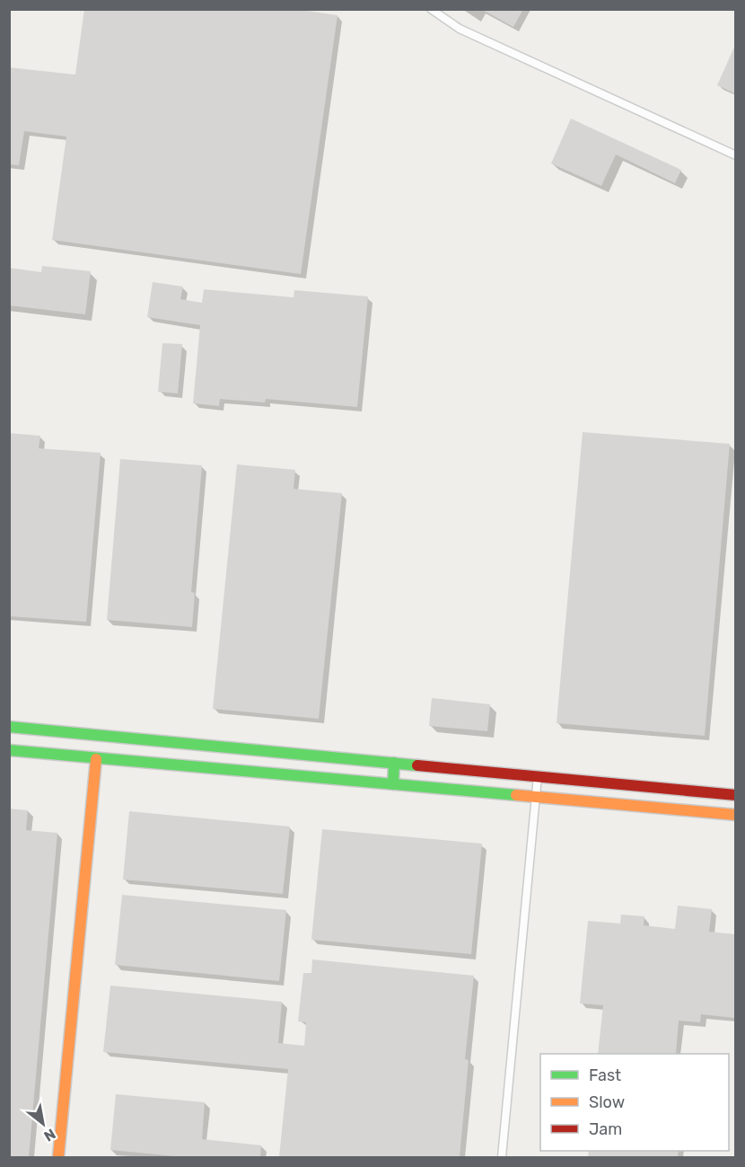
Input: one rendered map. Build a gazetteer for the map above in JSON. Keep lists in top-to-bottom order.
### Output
{
  "legend": ["Fast", "Slow", "Jam"],
  "north": "bottom right"
}
